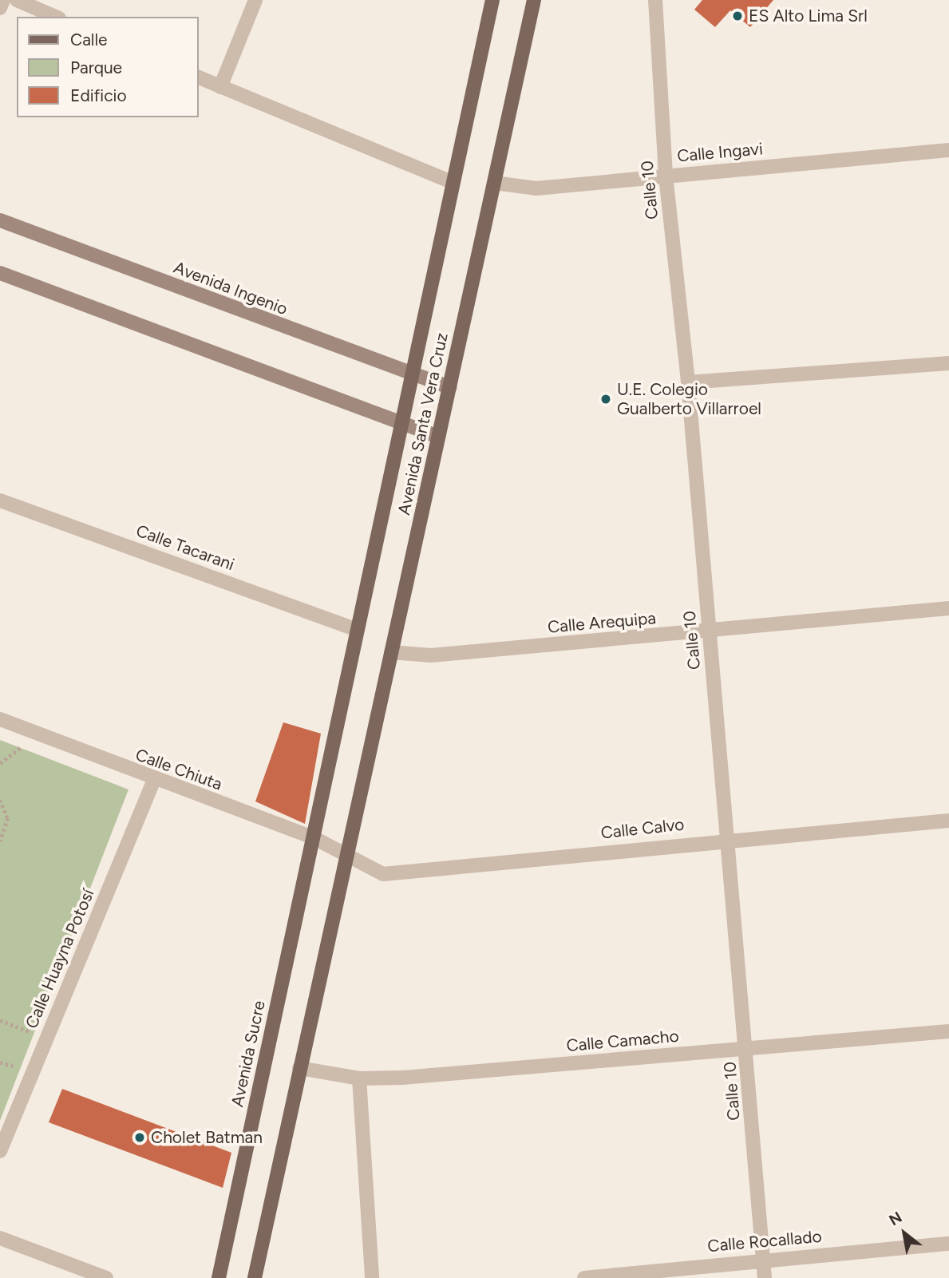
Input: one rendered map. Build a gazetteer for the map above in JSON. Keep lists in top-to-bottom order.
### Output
{
  "streets": {
    "main road": ["Avenida Santa Vera Cruz", "Avenida Sucre"],
    "street": [
      "Calle Ingavi",
      "Calle 10",
      "Avenida Ingenio",
      "Calle Tacarani",
      "Calle Arequipa",
      "Calle Chiuta",
      "Calle Calvo",
      "Calle Huayna Potosí",
      "Calle Camacho",
      "Calle Rocallado"
    ]
  },
  "crossings": [
    ["Calle Ingavi", "Calle 10"],
    ["Calle Ingavi", "Avenida Santa Vera Cruz"],
    ["Calle 10", "Calle Arequipa"],
    ["Calle 10", "Calle Calvo"],
    ["Calle 10", "Calle Camacho"],
    ["Calle 10", "Calle Rocallado"],
    ["Avenida Ingenio", "Avenida Santa Vera Cruz"],
    ["Avenida Santa Vera Cruz", "Calle Tacarani"],
    ["Avenida Santa Vera Cruz", "Calle Arequipa"],
    ["Avenida Santa Vera Cruz", "Calle Chiuta"],
    ["Avenida Santa Vera Cruz", "Calle Calvo"],
    ["Avenida Santa Vera Cruz", "Avenida Sucre"],
    ["Calle Chiuta", "Calle Calvo"],
    ["Calle Chiuta", "Calle Huayna Potosí"],
    ["Calle Chiuta", "Avenida Sucre"]
  ],
  "places": ["ES Alto Lima Srl", "U.E. Colegio Gualberto Villarroel", "Cholet Batman"],
  "legend": ["Calle", "Parque", "Edificio"],
  "north": "top left"
}
